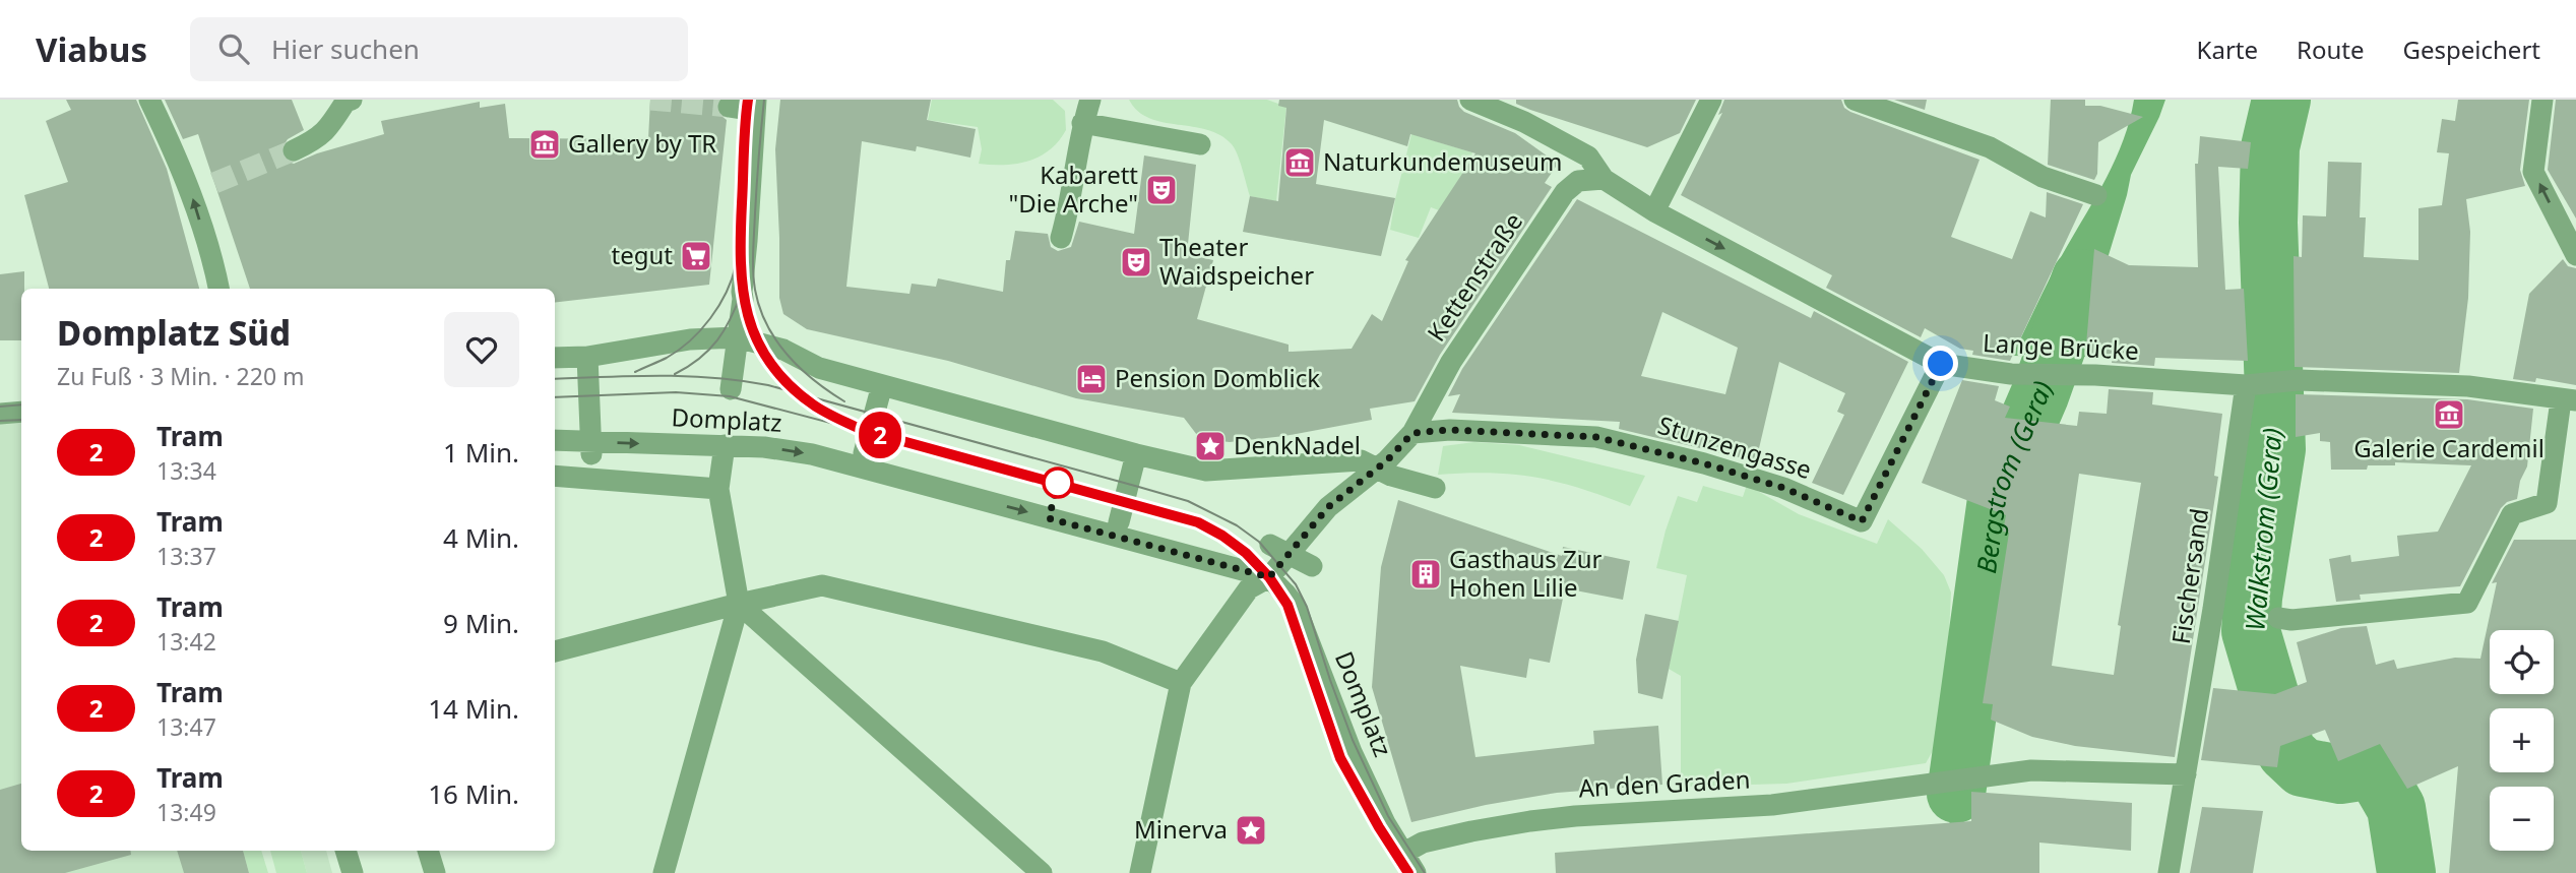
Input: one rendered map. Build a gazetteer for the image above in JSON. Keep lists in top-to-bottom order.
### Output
{
  "streets": {
    "street": [
      "Kettenstraße",
      "Lange Brücke",
      "Domplatz",
      "Stunzengasse",
      "Fischersand",
      "An den Graden"
    ]
  },
  "crossings": [
    ["Kettenstraße", "Lange Brücke"],
    ["Kettenstraße", "Stunzengasse"],
    ["Lange Brücke", "Stunzengasse"],
    ["Lange Brücke", "Fischersand"],
    ["Domplatz", "An den Graden"],
    ["Fischersand", "An den Graden"]
  ],
  "water": ["Bergstrom (Gera)", "Walkstrom (Gera)"],
  "places": {
    "museum": ["Gallery by TR", "Naturkundemuseum", "Galerie Cardemil"],
    "theatre": ["Kabarett \"Die Arche\"", "Theater Waidspeicher"],
    "supermarket": ["tegut"],
    "hotel": ["Pension Domblick"],
    "place": ["DenkNadel", "Minerva"],
    "building": ["Gasthaus Zur Hohen Lilie"]
  },
  "lines": ["tram line 2"],
  "page": {
    "header": "Viabus",
    "search": "Hier suchen",
    "nav": ["Karte", "Route", "Gespeichert"],
    "on_map": "2",
    "heading": ["Domplatz Süd", "Zu Fuß · 3 Min. · 220 m"],
    "list": [
      {
        "mark": "2",
        "name": "Tram",
        "note": "13:34",
        "value": "1 Min."
      },
      {
        "mark": "2",
        "name": "Tram",
        "note": "13:37",
        "value": "4 Min."
      },
      {
        "mark": "2",
        "name": "Tram",
        "note": "13:42",
        "value": "9 Min."
      },
      {
        "mark": "2",
        "name": "Tram",
        "note": "13:47",
        "value": "14 Min."
      },
      {
        "mark": "2",
        "name": "Tram",
        "note": "13:49",
        "value": "16 Min."
      }
    ],
    "map_buttons": ["+", "−"]
  }
}
